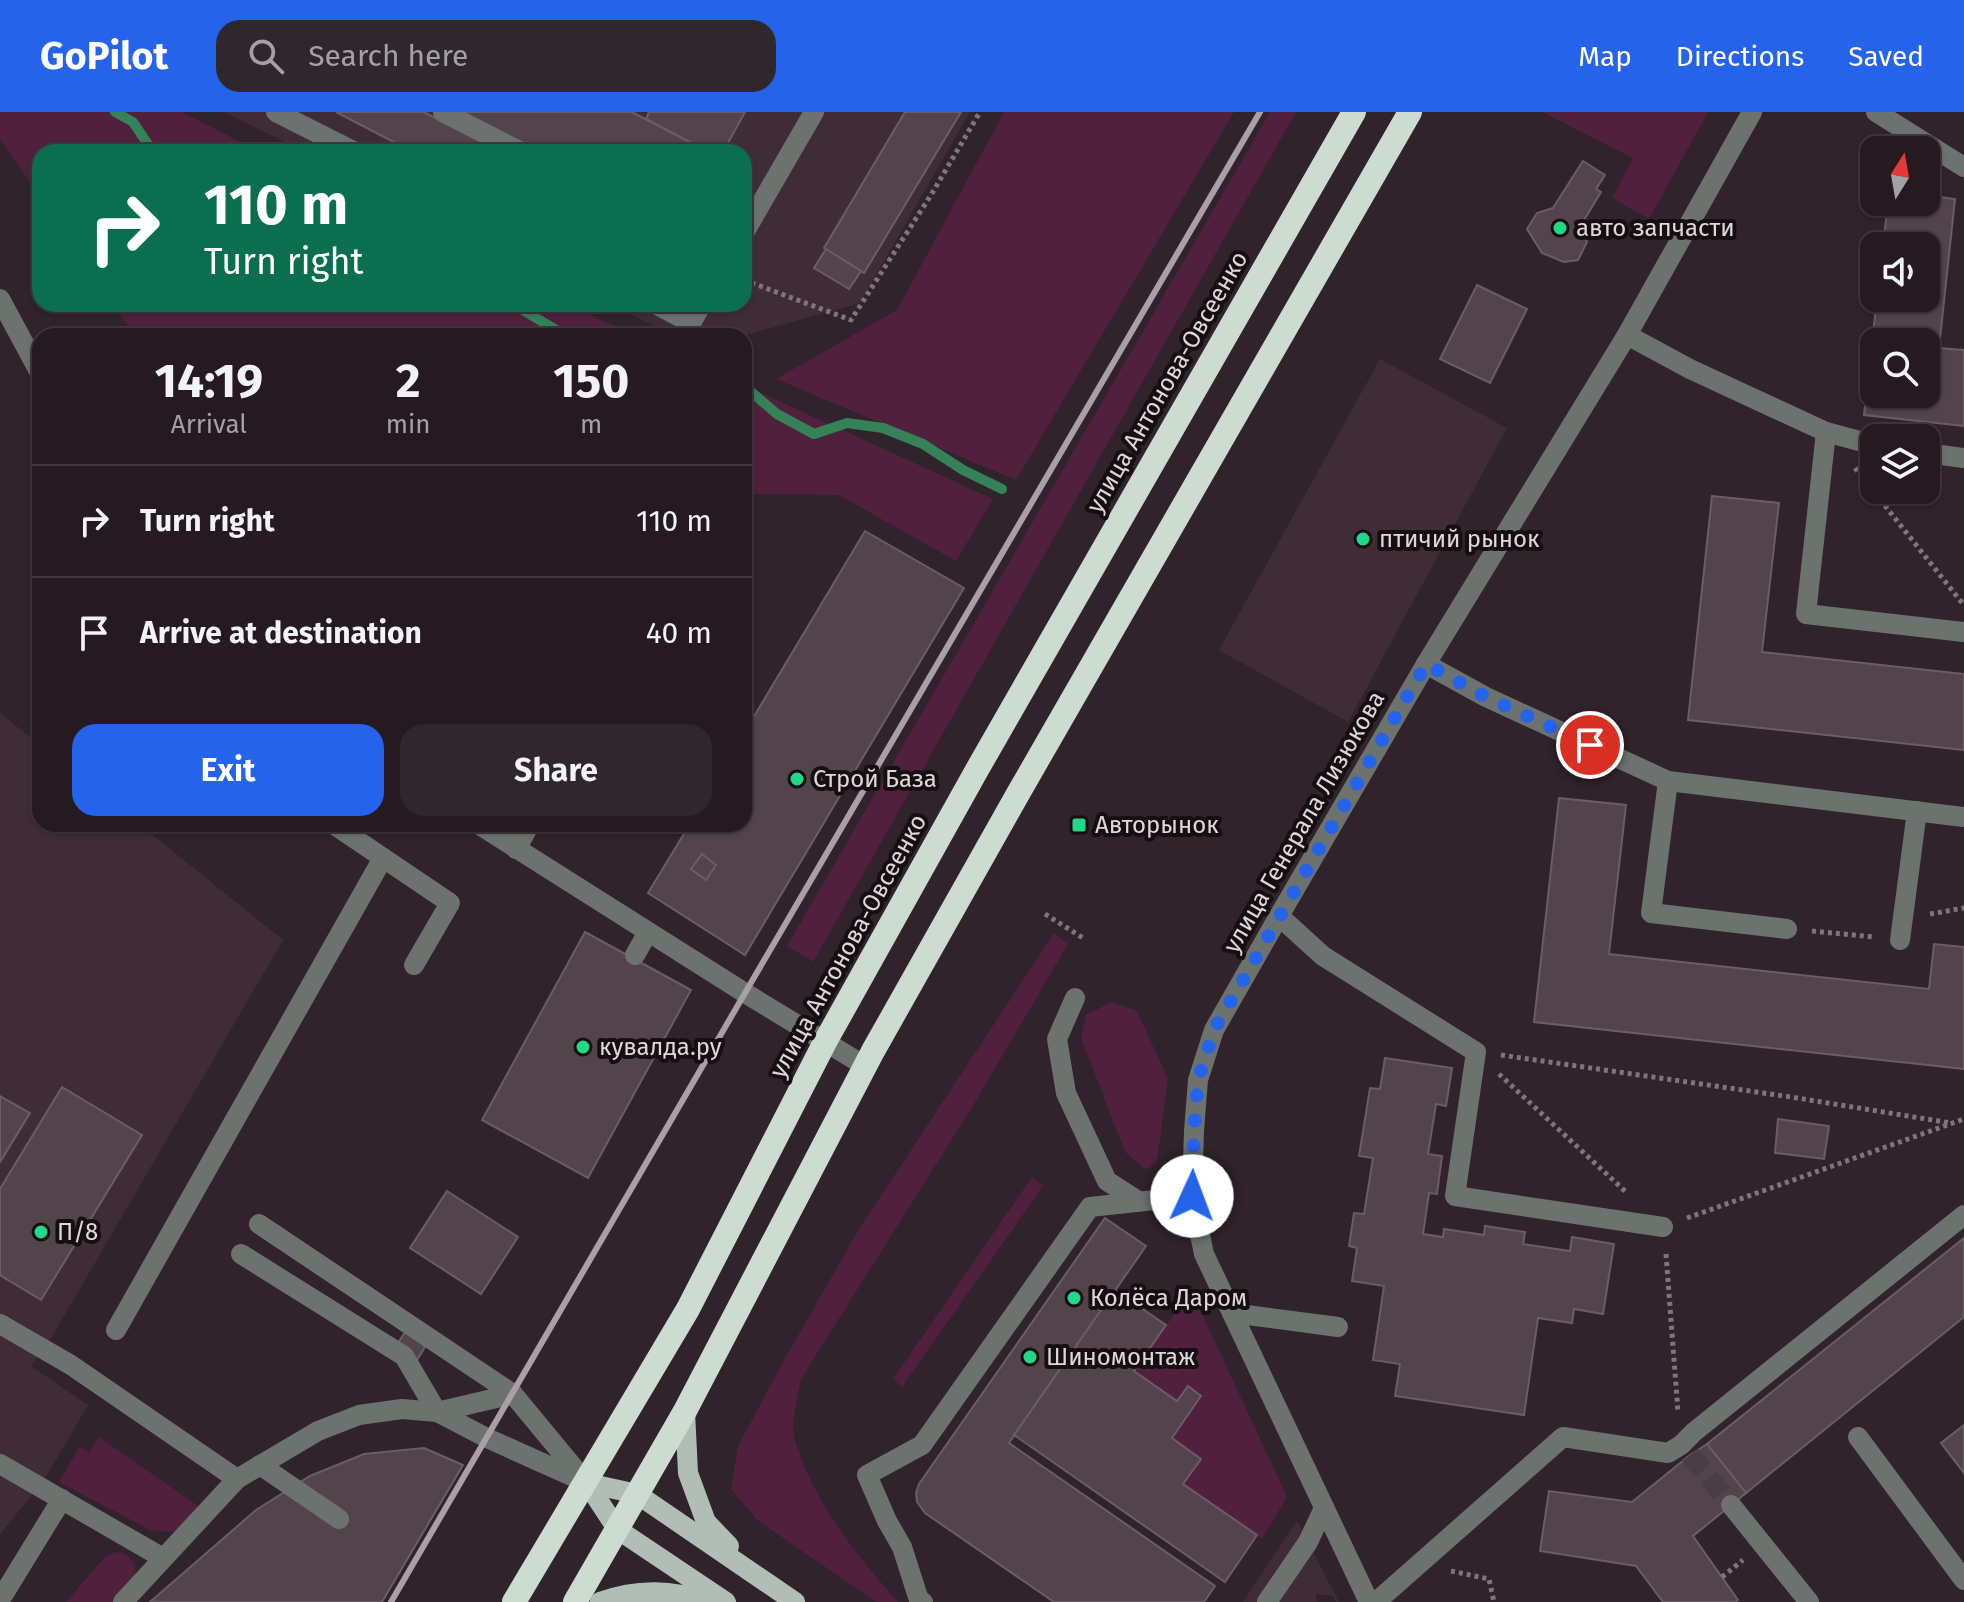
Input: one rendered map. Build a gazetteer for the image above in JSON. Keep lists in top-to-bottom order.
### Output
{
  "streets": {
    "highway": ["улица Антонова-Овсеенко"],
    "street": ["улица Генерала Лизюкова"]
  },
  "places": {
    "other": [
      "авто запчасти",
      "птичий рынок",
      "Строй База",
      "кувалда.ру",
      "П/8",
      "Колёса Даром",
      "Шиномонтаж"
    ],
    "transit": ["Авторынок"]
  },
  "north": "top",
  "page": {
    "header": "GoPilot",
    "search": "Search here",
    "nav": ["Map", "Directions", "Saved"],
    "turn": ["110 m", "Turn right"],
    "eta": [
      "14:19",
      "Arrival",
      "2",
      "min",
      "150",
      "m"
    ],
    "list": [
      {
        "name": "Turn right",
        "value": "110 m"
      },
      {
        "name": "Arrive at destination",
        "value": "40 m"
      }
    ],
    "buttons": ["Exit", "Share"]
  }
}
